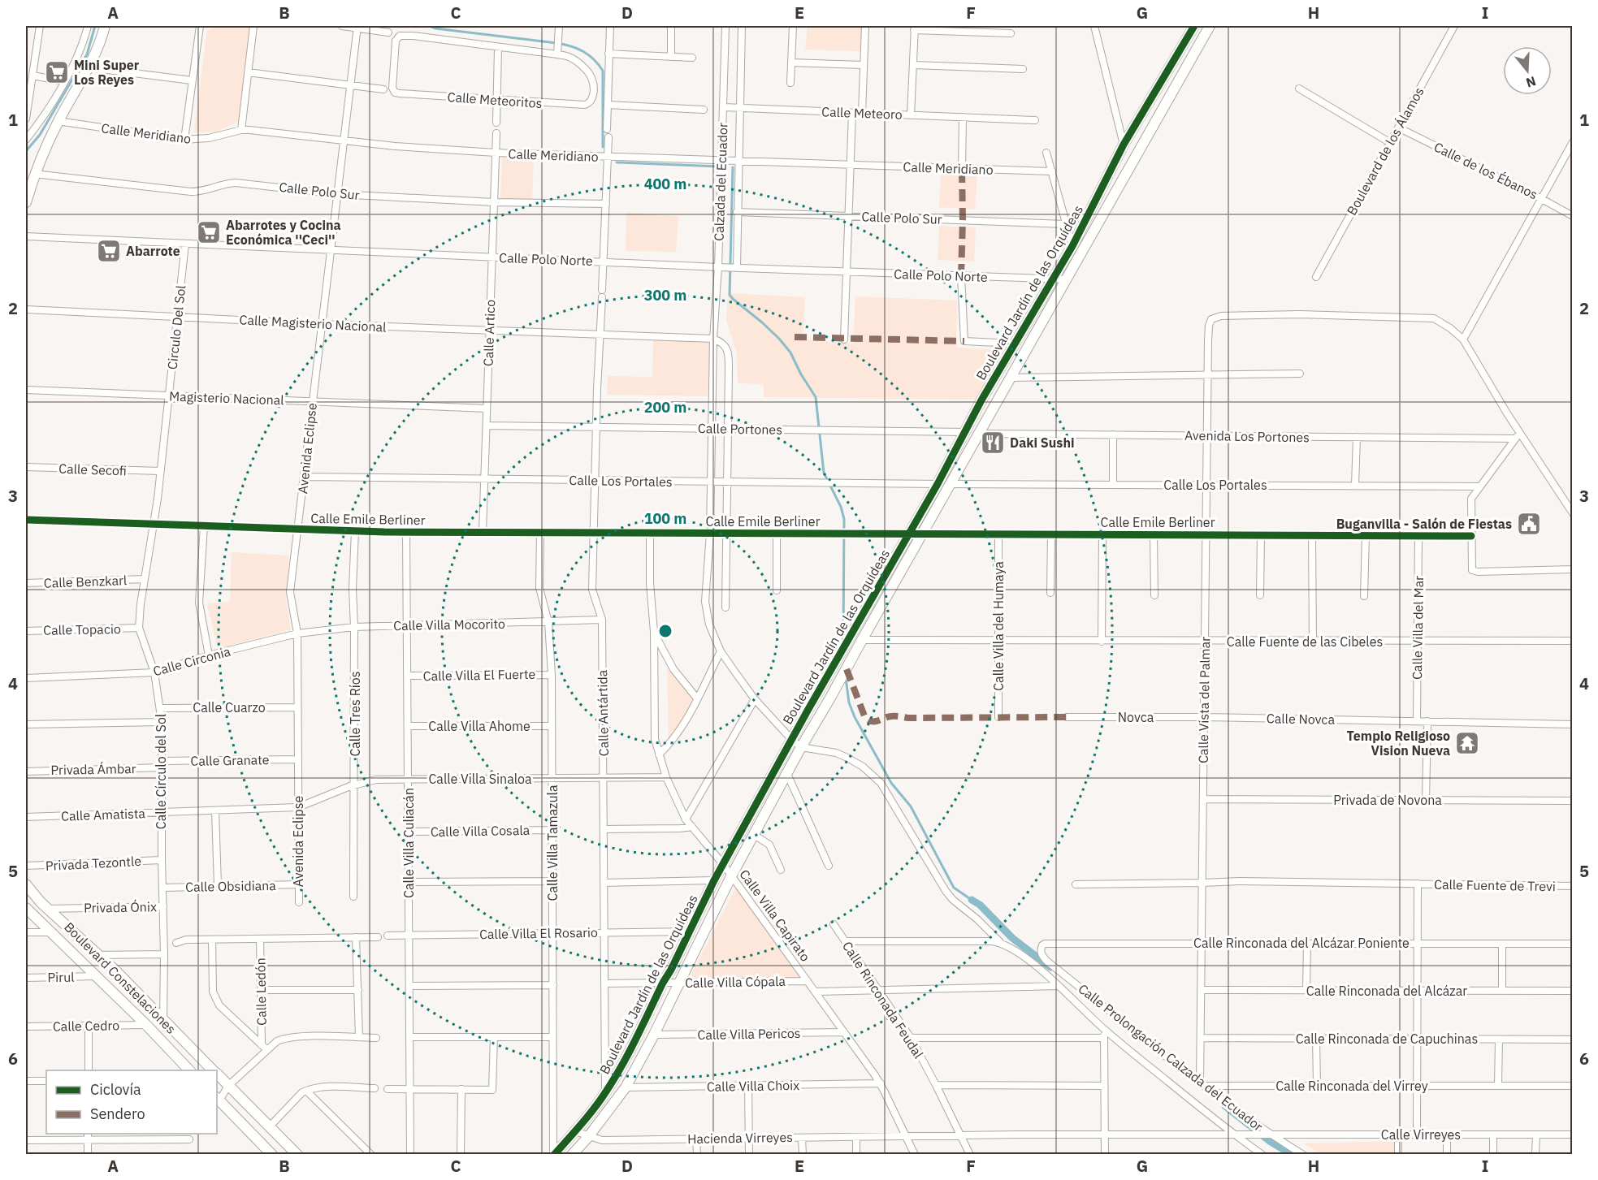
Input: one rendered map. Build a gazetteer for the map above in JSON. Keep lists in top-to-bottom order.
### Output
{
  "streets": {
    "street": [
      "Calle Meteoritos",
      "Calle Meteoro",
      "Calle Meridiano",
      "Boulevard de los Álamos",
      "Calle de los Ébanos",
      "Calzada del Ecuador",
      "Calle Polo Sur",
      "Calle Polo Norte",
      "Boulevard Jardín de las Orquídeas",
      "Calle Magisterio Nacional",
      "Circulo Del Sol",
      "Calle Artico",
      "Magisterio Nacional",
      "Calle Portones",
      "Avenida Los Portones",
      "Avenida Eclipse",
      "Calle Secofi",
      "Calle Los Portales",
      "Calle Emile Berliner",
      "Calle Benzkarl",
      "Calle Villa Mocorito",
      "Calle Villa del Humaya",
      "Calle Villa del Mar",
      "Calle Topacio",
      "Calle Fuente de las Cibeles",
      "Calle Circonia",
      "Calle Villa El Fuerte",
      "Calle Vista del Palmar",
      "Calle Cuarzo",
      "Calle Antártida",
      "Calle Tres Ríos",
      "Novca",
      "Calle Novca",
      "Calle Villa Ahome",
      "Calle Granate",
      "Privada Ámbar",
      "Calle Círculo del Sol",
      "Calle Villa Sinaloa",
      "Privada de Novona",
      "Calle Amatista",
      "Calle Villa Cosala",
      "Calle Villa Culiacán",
      "Calle Villa Tamazula",
      "Privada Tezontle",
      "Calle Fuente de Trevi",
      "Calle Obsidiana",
      "Privada Ónix",
      "Calle Villa Capirato",
      "Calle Villa El Rosario",
      "Calle Rinconada del Alcázar Poniente",
      "Pirul",
      "Boulevard Constelaciones",
      "Calle Villa Cópala",
      "Calle Rinconada del Alcázar",
      "Calle Ledón",
      "Calle Rinconada Feudal",
      "Calle Cedro",
      "Calle Villa Pericos",
      "Calle Rinconada de Capuchinas",
      "Calle Prolongación Calzada del Ecuador",
      "Calle Villa Choix",
      "Calle Rinconada del Virrey",
      "Calle Virreyes",
      "Hacienda Virreyes"
    ]
  },
  "crossings": [
    ["Calle Meteoro", "Calzada del Ecuador"],
    ["Calle Meridiano", "Calzada del Ecuador"],
    ["Calle Meridiano", "Calle Artico"],
    ["Calle Meridiano", "Avenida Eclipse"],
    ["Calle Meridiano", "Calle Antártida"],
    ["Boulevard de los Álamos", "Calle de los Ébanos"],
    ["Calzada del Ecuador", "Calle Polo Sur"],
    ["Calzada del Ecuador", "Calle Polo Norte"],
    ["Calzada del Ecuador", "Boulevard Jardín de las Orquídeas"],
    ["Calzada del Ecuador", "Calle Portones"],
    ["Calzada del Ecuador", "Calle Los Portales"],
    ["Calzada del Ecuador", "Calle Emile Berliner"],
    ["Calle Polo Sur", "Calle Artico"],
    ["Calle Polo Sur", "Avenida Eclipse"],
    ["Calle Polo Sur", "Calle Antártida"],
    ["Calle Polo Norte", "Boulevard Jardín de las Orquídeas"],
    ["Calle Polo Norte", "Circulo Del Sol"],
    ["Calle Polo Norte", "Calle Artico"],
    ["Calle Polo Norte", "Avenida Eclipse"],
    ["Calle Polo Norte", "Calle Antártida"],
    ["Boulevard Jardín de las Orquídeas", "Calle Portones"],
    ["Boulevard Jardín de las Orquídeas", "Avenida Los Portones"],
    ["Boulevard Jardín de las Orquídeas", "Calle Los Portales"],
    ["Boulevard Jardín de las Orquídeas", "Calle Emile Berliner"],
    ["Boulevard Jardín de las Orquídeas", "Calle Fuente de las Cibeles"],
    ["Boulevard Jardín de las Orquídeas", "Calle Antártida"],
    ["Boulevard Jardín de las Orquídeas", "Calle Villa Tamazula"],
    ["Boulevard Jardín de las Orquídeas", "Calle Villa Capirato"],
    ["Boulevard Jardín de las Orquídeas", "Calle Villa El Rosario"],
    ["Boulevard Jardín de las Orquídeas", "Calle Villa Cópala"],
    ["Boulevard Jardín de las Orquídeas", "Calle Villa Pericos"],
    ["Boulevard Jardín de las Orquídeas", "Calle Villa Choix"],
    ["Boulevard Jardín de las Orquídeas", "Hacienda Virreyes"],
    ["Calle Magisterio Nacional", "Circulo Del Sol"],
    ["Calle Magisterio Nacional", "Calle Artico"],
    ["Calle Magisterio Nacional", "Avenida Eclipse"],
    ["Calle Magisterio Nacional", "Calle Antártida"],
    ["Circulo Del Sol", "Magisterio Nacional"],
    ["Circulo Del Sol", "Calle Secofi"],
    ["Circulo Del Sol", "Calle Círculo del Sol"],
    ["Calle Artico", "Magisterio Nacional"],
    ["Calle Artico", "Calle Portones"],
    ["Calle Artico", "Calle Los Portales"],
    ["Calle Artico", "Calle Emile Berliner"],
    ["Magisterio Nacional", "Avenida Eclipse"],
    ["Calle Portones", "Calle Antártida"],
    ["Avenida Los Portones", "Calle Vista del Palmar"],
    ["Avenida Eclipse", "Calle Los Portales"],
    ["Avenida Eclipse", "Calle Emile Berliner"],
    ["Avenida Eclipse", "Calle Villa Mocorito"],
    ["Avenida Eclipse", "Calle Circonia"],
    ["Avenida Eclipse", "Calle Cuarzo"],
    ["Avenida Eclipse", "Calle Granate"],
    ["Avenida Eclipse", "Calle Villa Sinaloa"],
    ["Avenida Eclipse", "Calle Amatista"],
    ["Avenida Eclipse", "Calle Obsidiana"],
    ["Calle Los Portales", "Calle Vista del Palmar"],
    ["Calle Los Portales", "Calle Antártida"],
    ["Calle Emile Berliner", "Calle Villa del Humaya"],
    ["Calle Emile Berliner", "Calle Villa del Mar"],
    ["Calle Emile Berliner", "Calle Vista del Palmar"],
    ["Calle Emile Berliner", "Calle Antártida"],
    ["Calle Emile Berliner", "Calle Tres Ríos"],
    ["Calle Emile Berliner", "Calle Círculo del Sol"],
    ["Calle Emile Berliner", "Calle Villa Culiacán"],
    ["Calle Emile Berliner", "Calle Villa Tamazula"],
    ["Calle Emile Berliner", "Calle Villa Capirato"],
    ["Calle Benzkarl", "Calle Círculo del Sol"],
    ["Calle Villa Mocorito", "Calle Circonia"],
    ["Calle Villa Mocorito", "Calle Antártida"],
    ["Calle Villa Mocorito", "Calle Tres Ríos"],
    ["Calle Villa Mocorito", "Calle Villa Culiacán"],
    ["Calle Villa Mocorito", "Calle Villa Tamazula"],
    ["Calle Villa del Humaya", "Calle Fuente de las Cibeles"],
    ["Calle Villa del Mar", "Calle Fuente de las Cibeles"],
    ["Calle Villa del Mar", "Calle Novca"],
    ["Calle Topacio", "Calle Círculo del Sol"],
    ["Calle Fuente de las Cibeles", "Calle Vista del Palmar"],
    ["Calle Circonia", "Calle Círculo del Sol"],
    ["Calle Villa El Fuerte", "Calle Villa Culiacán"],
    ["Calle Villa El Fuerte", "Calle Villa Tamazula"],
    ["Calle Vista del Palmar", "Novca"],
    ["Calle Vista del Palmar", "Calle Novca"],
    ["Calle Vista del Palmar", "Privada de Novona"],
    ["Calle Vista del Palmar", "Calle Fuente de Trevi"],
    ["Calle Vista del Palmar", "Calle Rinconada del Alcázar Poniente"],
    ["Calle Vista del Palmar", "Calle Rinconada del Alcázar"],
    ["Calle Vista del Palmar", "Calle Rinconada de Capuchinas"],
    ["Calle Vista del Palmar", "Calle Prolongación Calzada del Ecuador"],
    ["Calle Vista del Palmar", "Calle Rinconada del Virrey"],
    ["Calle Cuarzo", "Calle Círculo del Sol"],
    ["Calle Antártida", "Calle Villa Sinaloa"],
    ["Calle Antártida", "Calle Villa El Rosario"],
    ["Calle Antártida", "Calle Villa Cópala"],
    ["Calle Tres Ríos", "Calle Villa Sinaloa"],
    ["Novca", "Calle Novca"],
    ["Calle Villa Ahome", "Calle Villa Culiacán"],
    ["Calle Villa Ahome", "Calle Villa Tamazula"],
    ["Calle Granate", "Privada Ámbar"],
    ["Calle Granate", "Calle Círculo del Sol"],
    ["Privada Ámbar", "Calle Círculo del Sol"],
    ["Calle Círculo del Sol", "Calle Amatista"],
    ["Calle Círculo del Sol", "Privada Tezontle"],
    ["Calle Círculo del Sol", "Calle Obsidiana"],
    ["Calle Círculo del Sol", "Privada Ónix"],
    ["Calle Círculo del Sol", "Boulevard Constelaciones"],
    ["Calle Villa Sinaloa", "Calle Amatista"],
    ["Calle Villa Sinaloa", "Calle Villa Culiacán"],
    ["Calle Villa Sinaloa", "Calle Villa Tamazula"],
    ["Calle Villa Sinaloa", "Calle Villa Capirato"],
    ["Calle Villa Cosala", "Calle Villa Culiacán"],
    ["Calle Villa Cosala", "Calle Villa Tamazula"],
    ["Calle Villa Culiacán", "Calle Villa El Rosario"],
    ["Calle Villa Tamazula", "Calle Villa El Rosario"],
    ["Privada Ónix", "Boulevard Constelaciones"],
    ["Calle Villa Capirato", "Calle Villa Cópala"],
    ["Calle Villa Capirato", "Calle Villa Pericos"],
    ["Calle Villa Capirato", "Calle Villa Choix"],
    ["Calle Villa Capirato", "Hacienda Virreyes"],
    ["Calle Rinconada del Alcázar Poniente", "Calle Prolongación Calzada del Ecuador"],
    ["Pirul", "Boulevard Constelaciones"],
    ["Boulevard Constelaciones", "Calle Cedro"],
    ["Calle Rinconada Feudal", "Calle Virreyes"],
    ["Calle Rinconada Feudal", "Hacienda Virreyes"],
    ["Calle Prolongación Calzada del Ecuador", "Calle Rinconada del Virrey"],
    ["Calle Prolongación Calzada del Ecuador", "Calle Virreyes"],
    ["Calle Virreyes", "Hacienda Virreyes"]
  ],
  "places": {
    "supermarket": ["Mini Super Los Reyes", "Abarrotes y Cocina Económica ''Ceci''", "Abarrote"],
    "restaurant": ["Daki Sushi"],
    "public building": ["Buganvilla - Salón de Fiestas"],
    "temple": ["Templo Religioso Vision Nueva"]
  },
  "legend": ["Ciclovía", "Sendero"],
  "north": "bottom",
  "grid": {
    "columns": [
      "A",
      "B",
      "C",
      "D",
      "E",
      "F",
      "G",
      "H",
      "I"
    ],
    "rows": [
      "1",
      "2",
      "3",
      "4",
      "5",
      "6"
    ]
  },
  "rings": [
    "400 m",
    "300 m",
    "200 m",
    "100 m"
  ]
}
